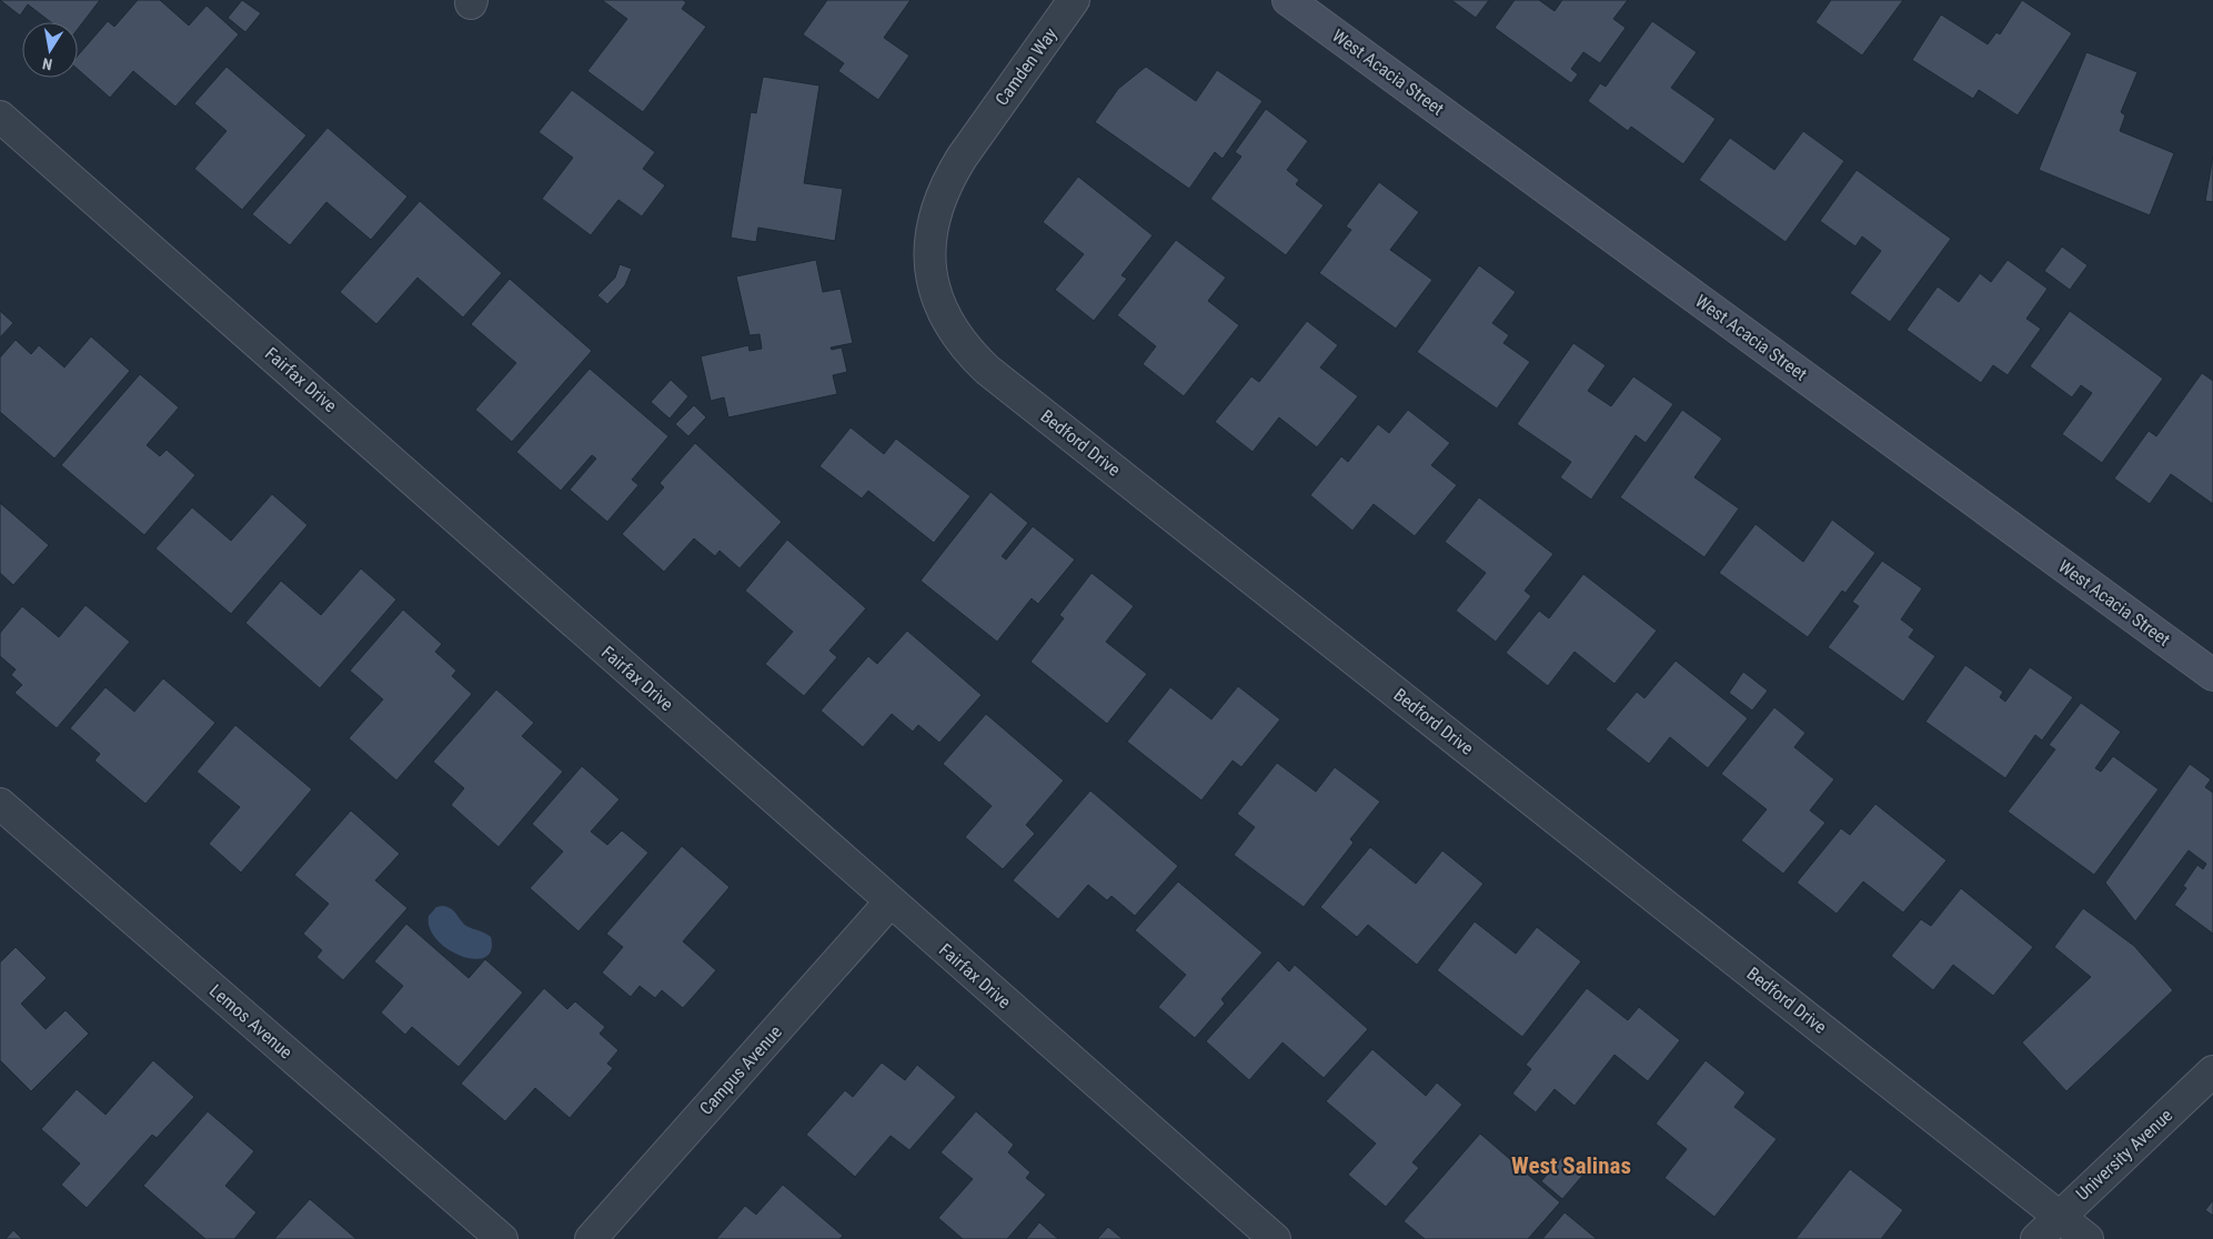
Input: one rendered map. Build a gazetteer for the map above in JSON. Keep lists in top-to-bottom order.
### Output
{
  "streets": {
    "street": [
      "Camden Way",
      "West Acacia Street",
      "Fairfax Drive",
      "Bedford Drive",
      "Lemos Avenue",
      "Campus Avenue",
      "University Avenue"
    ]
  },
  "crossings": [
    ["Camden Way", "Bedford Drive"],
    ["Fairfax Drive", "Campus Avenue"],
    ["Bedford Drive", "University Avenue"]
  ],
  "districts": ["West Salinas"],
  "north": "bottom"
}
